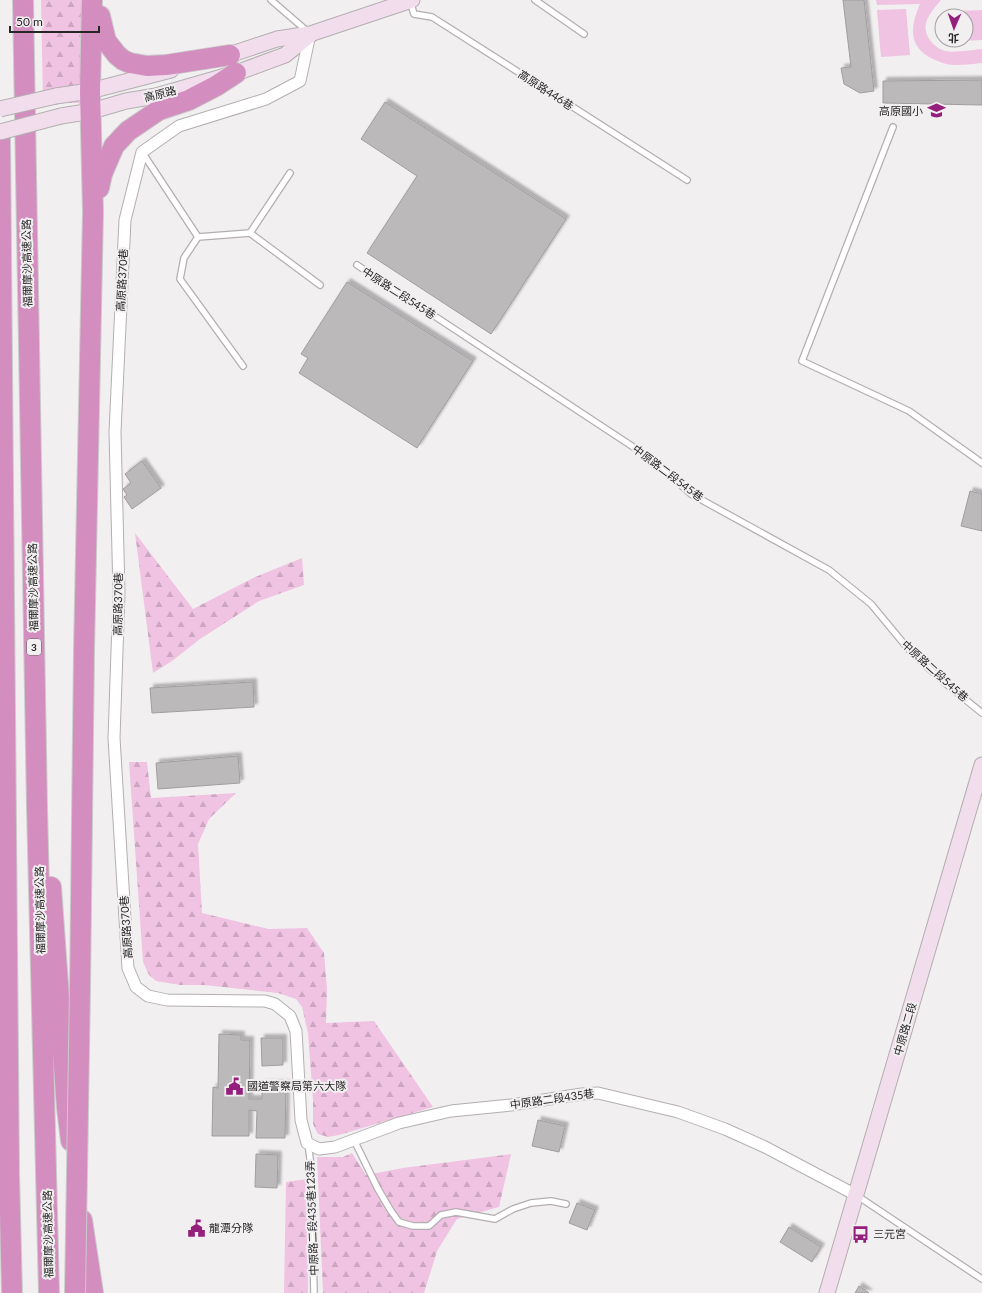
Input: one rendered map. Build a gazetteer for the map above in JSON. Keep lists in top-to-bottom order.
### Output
{
  "streets": {
    "highway": ["福爾摩沙高速公路", "3"],
    "street": [
      "高原路",
      "高原路370巷",
      "中原路二段",
      "中原路二段435巷"
    ],
    "lane": ["高原路446巷", "中原路二段545巷", "中原路二段435巷123弄"]
  },
  "crossings": [
    ["高原路446巷", "高原路"],
    ["高原路370巷", "中原路二段435巷"],
    ["高原路370巷", "中原路二段435巷123弄"],
    ["中原路二段", "中原路二段435巷"],
    ["中原路二段435巷", "中原路二段435巷123弄"]
  ],
  "places": {
    "school or university": ["高原國小"],
    "public building": ["國道警察局第六大隊", "龍潭分隊"],
    "bus stop": ["三元宮"]
  },
  "scale_bar": "50 m",
  "north": "bottom"
}
